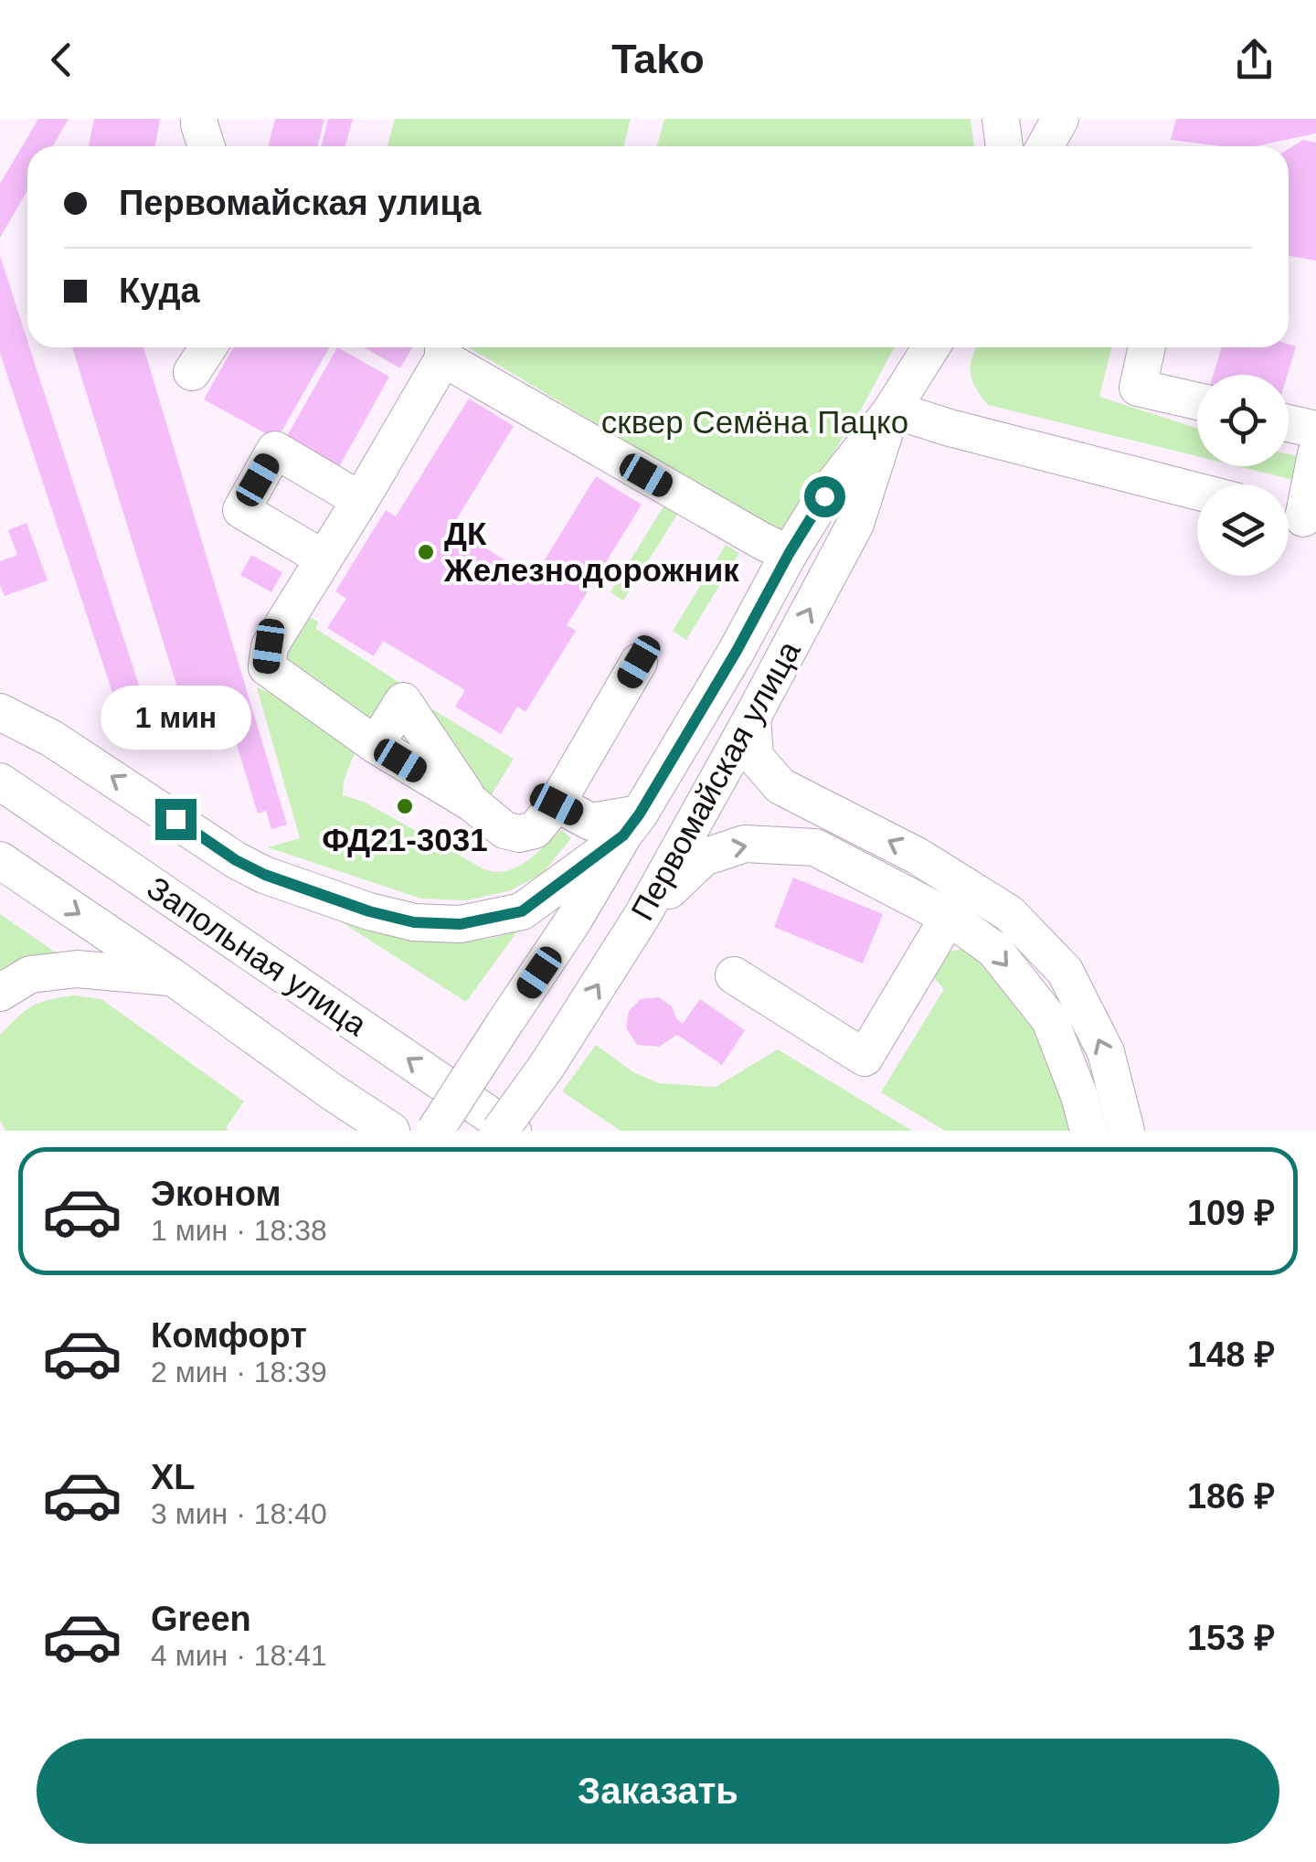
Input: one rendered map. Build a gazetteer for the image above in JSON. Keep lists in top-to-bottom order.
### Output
{
  "streets": {
    "street": ["Первомайская улица", "Запольная улица"]
  },
  "parks": ["сквер Семёна Пацко"],
  "places": ["ДК Железнодорожник", "ФД21-3031"],
  "page": {
    "header": "Tako",
    "banner": ["Первомайская улица", "Куда"],
    "bubble": "1 мин",
    "list": [
      {
        "name": "Эконом",
        "note": "1 мин · 18:38",
        "value": "109 ₽"
      },
      {
        "name": "Комфорт",
        "note": "2 мин · 18:39",
        "value": "148 ₽"
      },
      {
        "name": "XL",
        "note": "3 мин · 18:40",
        "value": "186 ₽"
      },
      {
        "name": "Green",
        "note": "4 мин · 18:41",
        "value": "153 ₽"
      }
    ],
    "buttons": "Заказать"
  }
}
